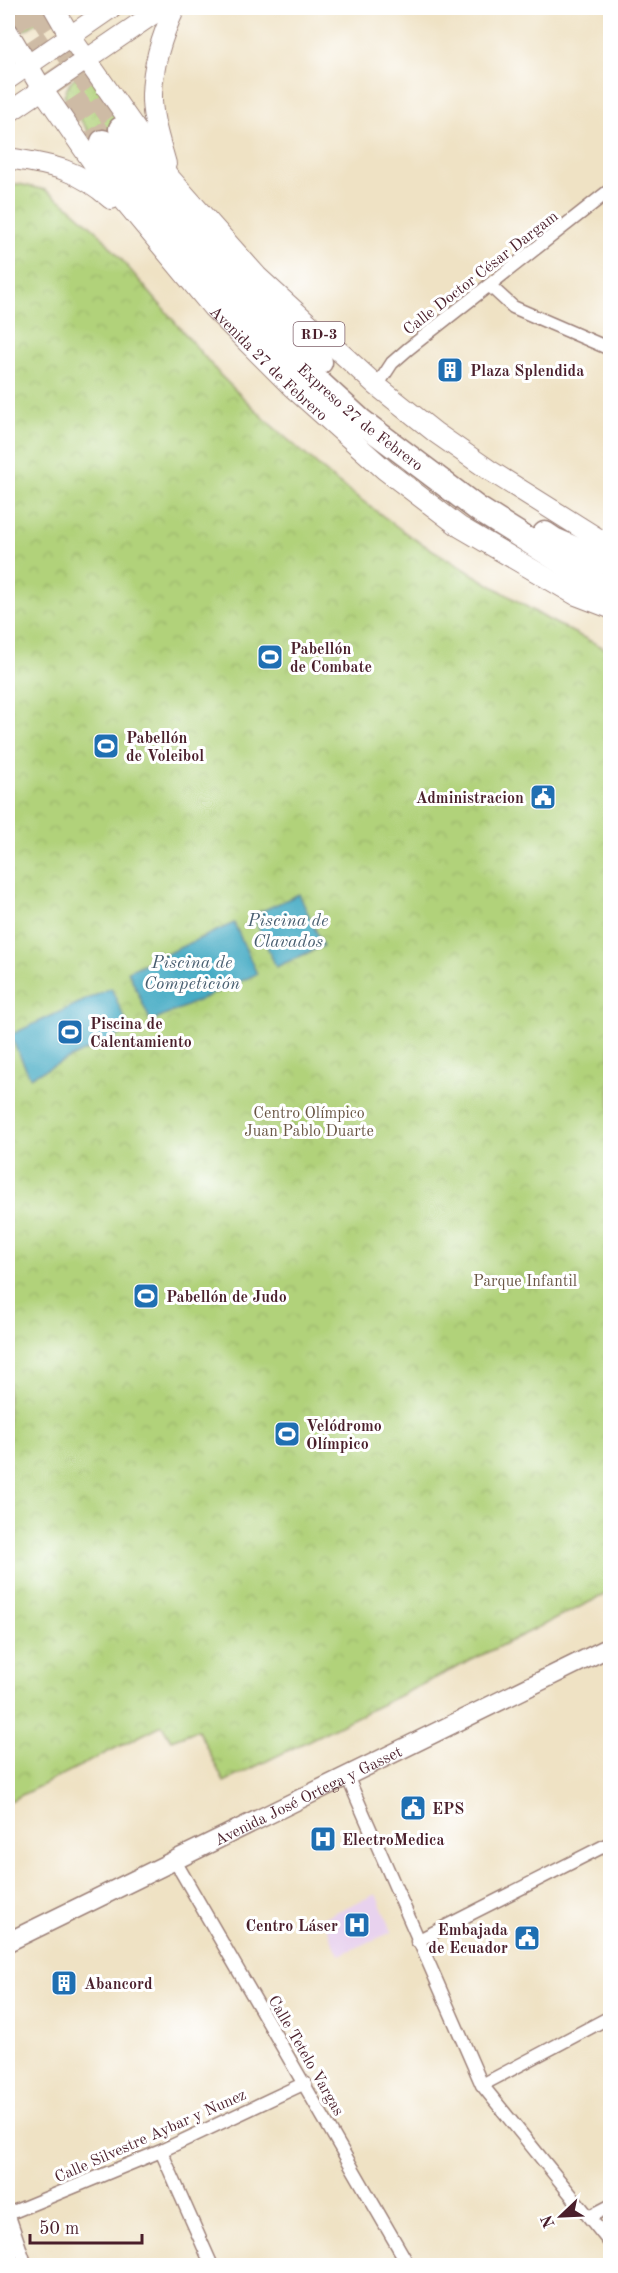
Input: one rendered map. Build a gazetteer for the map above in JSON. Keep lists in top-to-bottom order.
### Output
{
  "streets": {
    "highway": ["RD-3", "Expreso 27 de Febrero"],
    "main road": ["Avenida 27 de Febrero", "Avenida José Ortega y Gasset"],
    "street": ["Calle Doctor César Dargam", "Calle Tetelo Vargas", "Calle Silvestre Aybar y Nunez"]
  },
  "crossings": [
    ["Calle Doctor César Dargam", "RD-3"],
    ["Avenida José Ortega y Gasset", "Calle Tetelo Vargas"],
    ["Calle Tetelo Vargas", "Calle Silvestre Aybar y Nunez"]
  ],
  "water": ["Piscina de Clavados", "Piscina de Competición"],
  "parks": ["Centro Olímpico Juan Pablo Duarte", "Parque Infantil"],
  "places": {
    "building": ["Plaza Splendida", "Abancord"],
    "sports": [
      "Pabellón de Combate",
      "Pabellón de Voleibol",
      "Piscina de Calentamiento",
      "Pabellón de Judo",
      "Velódromo Olímpico"
    ],
    "public building": ["Administracion", "EPS", "Embajada de Ecuador"],
    "hospital": ["ElectroMedica", "Centro Láser"]
  },
  "scale_bar": "50 m",
  "north": "bottom left"
}
